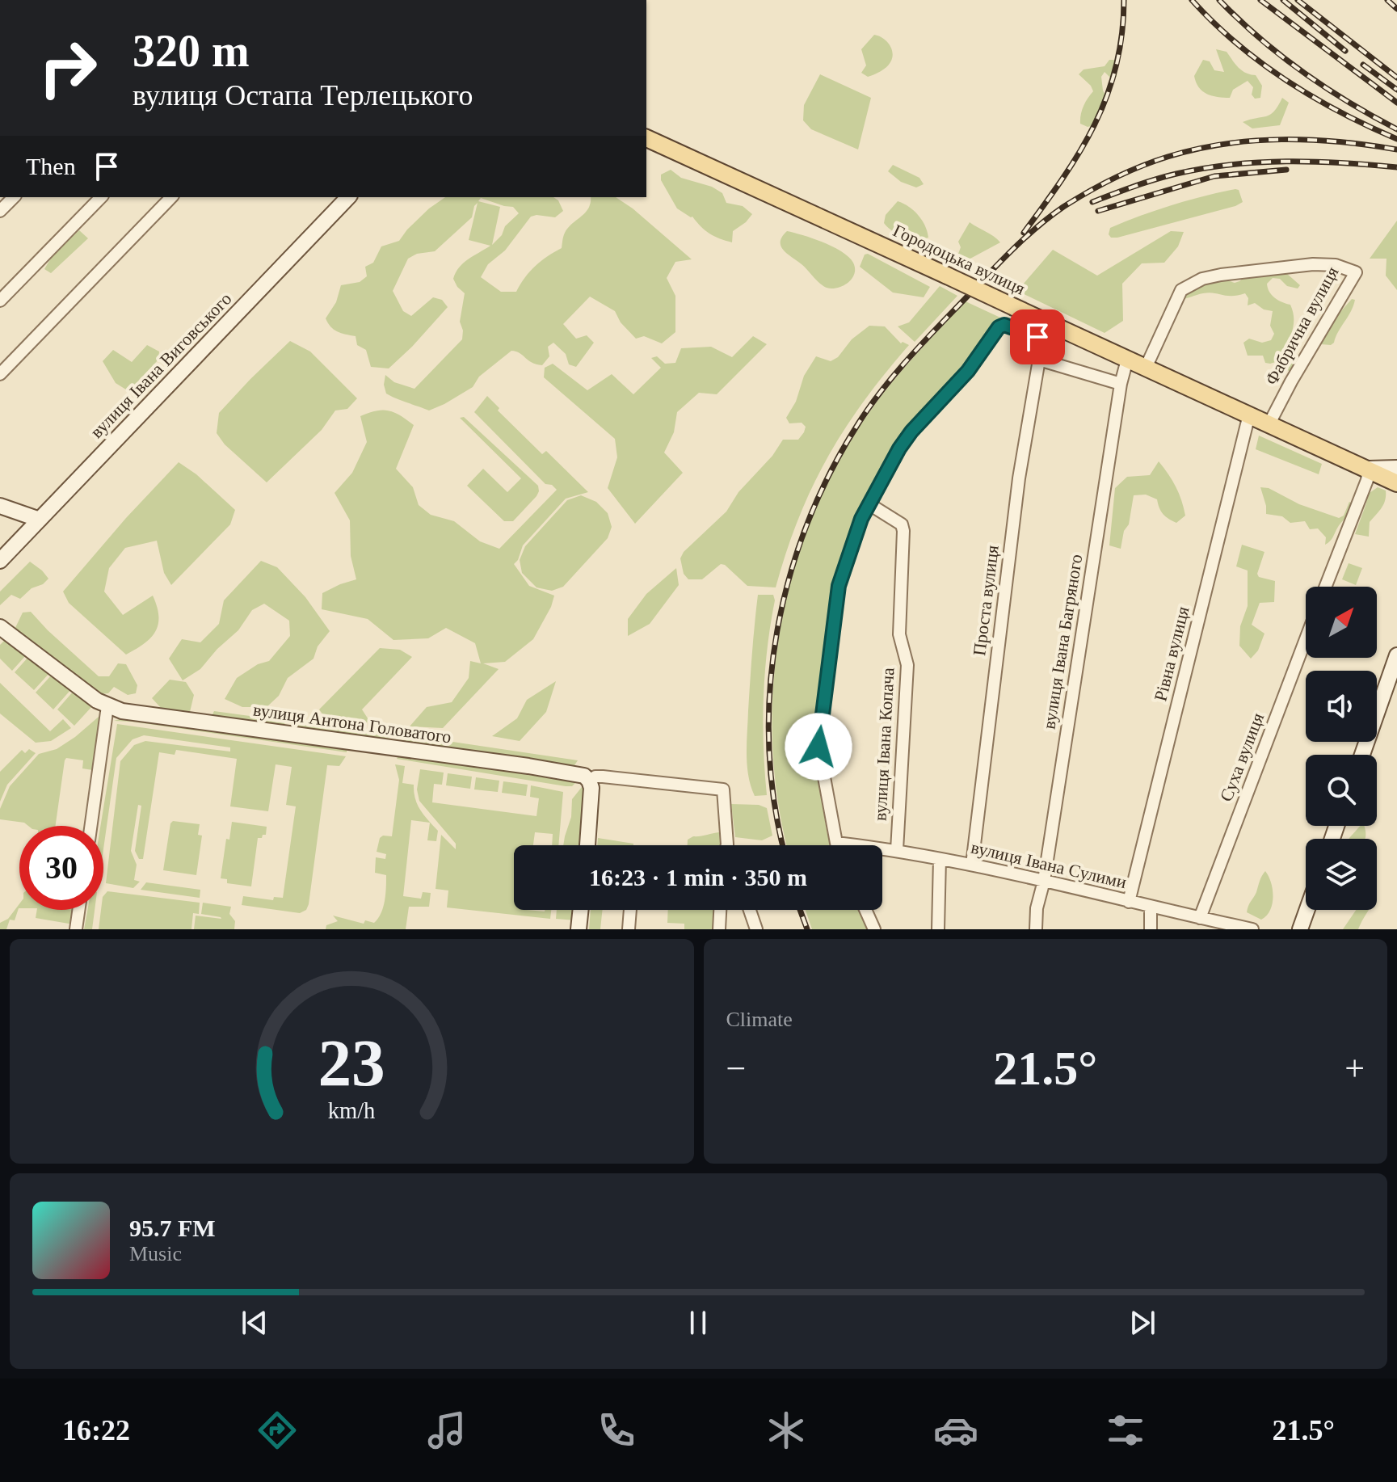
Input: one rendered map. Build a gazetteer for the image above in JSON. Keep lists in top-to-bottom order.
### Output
{
  "streets": {
    "main road": ["Городоцька вулиця"],
    "street": [
      "Фабрична вулиця",
      "вулиця Івана Виговського",
      "Проста вулиця",
      "вулиця Івана Багряного",
      "Рівна вулиця",
      "вулиця Антона Головатого",
      "вулиця Івана Копача",
      "Суха вулиця",
      "вулиця Івана Сулими"
    ]
  },
  "crossings": [
    ["Городоцька вулиця", "Фабрична вулиця"],
    ["Городоцька вулиця", "вулиця Івана Багряного"],
    ["Городоцька вулиця", "Рівна вулиця"],
    ["Проста вулиця", "вулиця Івана Копача"],
    ["Проста вулиця", "вулиця Івана Сулими"],
    ["вулиця Івана Багряного", "вулиця Івана Сулими"],
    ["Рівна вулиця", "вулиця Івана Сулими"],
    ["вулиця Івана Копача", "вулиця Івана Сулими"],
    ["Суха вулиця", "вулиця Івана Сулими"]
  ],
  "north": "top right",
  "page": {
    "turn": ["320 m", "вулиця Остапа Терлецького"],
    "then": "Then",
    "limit": "30",
    "trip": "16:23 · 1 min · 350 m",
    "tile": "Climate",
    "heat": ["−", "21.5°", "+"],
    "song": ["95.7 FM", "Music"],
    "tabs": ["16:22", "21.5°"],
    "gauge": ["23", "km/h"]
  }
}
